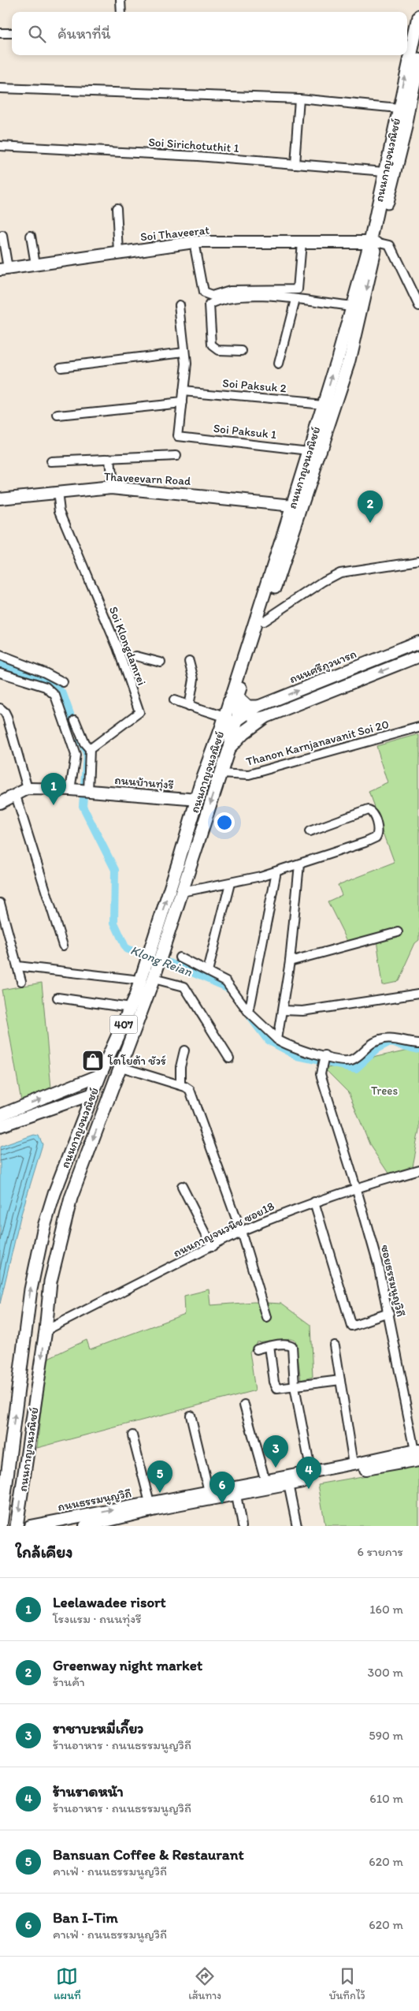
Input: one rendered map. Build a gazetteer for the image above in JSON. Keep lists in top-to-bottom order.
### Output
{
  "streets": {
    "main road": ["ถนนกาญจนวณิชย์", "407"],
    "street": [
      "Soi Sirichotuthit 1",
      "Soi Thaveerat",
      "Soi Paksuk 2",
      "Soi Paksuk 1",
      "Thaveevarn Road",
      "Soi Klongdamrei",
      "ถนนศรีภูวนารถ",
      "Thanon Karnjanavanit Soi 20",
      "ถนนบ้านทุ่งรี",
      "ถนนกาญจนวนิช ซอย18",
      "ซอยธรรมนูญวิถี",
      "ถนนธรรมนูญวิถี"
    ]
  },
  "crossings": [
    ["Soi Sirichotuthit 1", "ถนนกาญจนวณิชย์"],
    ["ถนนกาญจนวณิชย์", "Soi Thaveerat"],
    ["ถนนกาญจนวณิชย์", "Soi Paksuk 2"],
    ["ถนนกาญจนวณิชย์", "Soi Paksuk 1"],
    ["ถนนกาญจนวณิชย์", "Thaveevarn Road"],
    ["ถนนกาญจนวณิชย์", "ถนนศรีภูวนารถ"],
    ["ถนนกาญจนวณิชย์", "Thanon Karnjanavanit Soi 20"],
    ["ถนนกาญจนวณิชย์", "ถนนบ้านทุ่งรี"],
    ["ถนนกาญจนวณิชย์", "ถนนกาญจนวนิช ซอย18"],
    ["Thaveevarn Road", "Soi Klongdamrei"],
    ["ถนนกาญจนวนิช ซอย18", "ซอยธรรมนูญวิถี"],
    ["ซอยธรรมนูญวิถี", "ถนนธรรมนูญวิถี"]
  ],
  "water": ["Klong Reian"],
  "parks": ["Trees"],
  "places": {
    "shop": ["โตโยต้า ชัวร์"]
  },
  "page": {
    "search": "ค้นหาที่นี่",
    "pins": [
      "2",
      "1",
      "3",
      "4",
      "5",
      "6"
    ],
    "heading": ["ใกล้เคียง", "6 รายการ"],
    "list": [
      {
        "mark": "1",
        "name": "Leelawadee risort",
        "note": "โรงแรม · ถนนทุ่งรี",
        "value": "160 m"
      },
      {
        "mark": "2",
        "name": "Greenway night market",
        "note": "ร้านค้า",
        "value": "300 m"
      },
      {
        "mark": "3",
        "name": "ราชาบะหมี่เกี๊ยว",
        "note": "ร้านอาหาร · ถนนธรรมนูญวิถี",
        "value": "590 m"
      },
      {
        "mark": "4",
        "name": "ร้านราดหน้า",
        "note": "ร้านอาหาร · ถนนธรรมนูญวิถี",
        "value": "610 m"
      },
      {
        "mark": "5",
        "name": "Bansuan Coffee & Restaurant",
        "note": "คาเฟ่ · ถนนธรรมนูญวิถี",
        "value": "620 m"
      },
      {
        "mark": "6",
        "name": "Ban I-Tim",
        "note": "คาเฟ่ · ถนนธรรมนูญวิถี",
        "value": "620 m"
      }
    ],
    "nav": ["แผนที่", "เส้นทาง", "บันทึกไว้"]
  }
}
